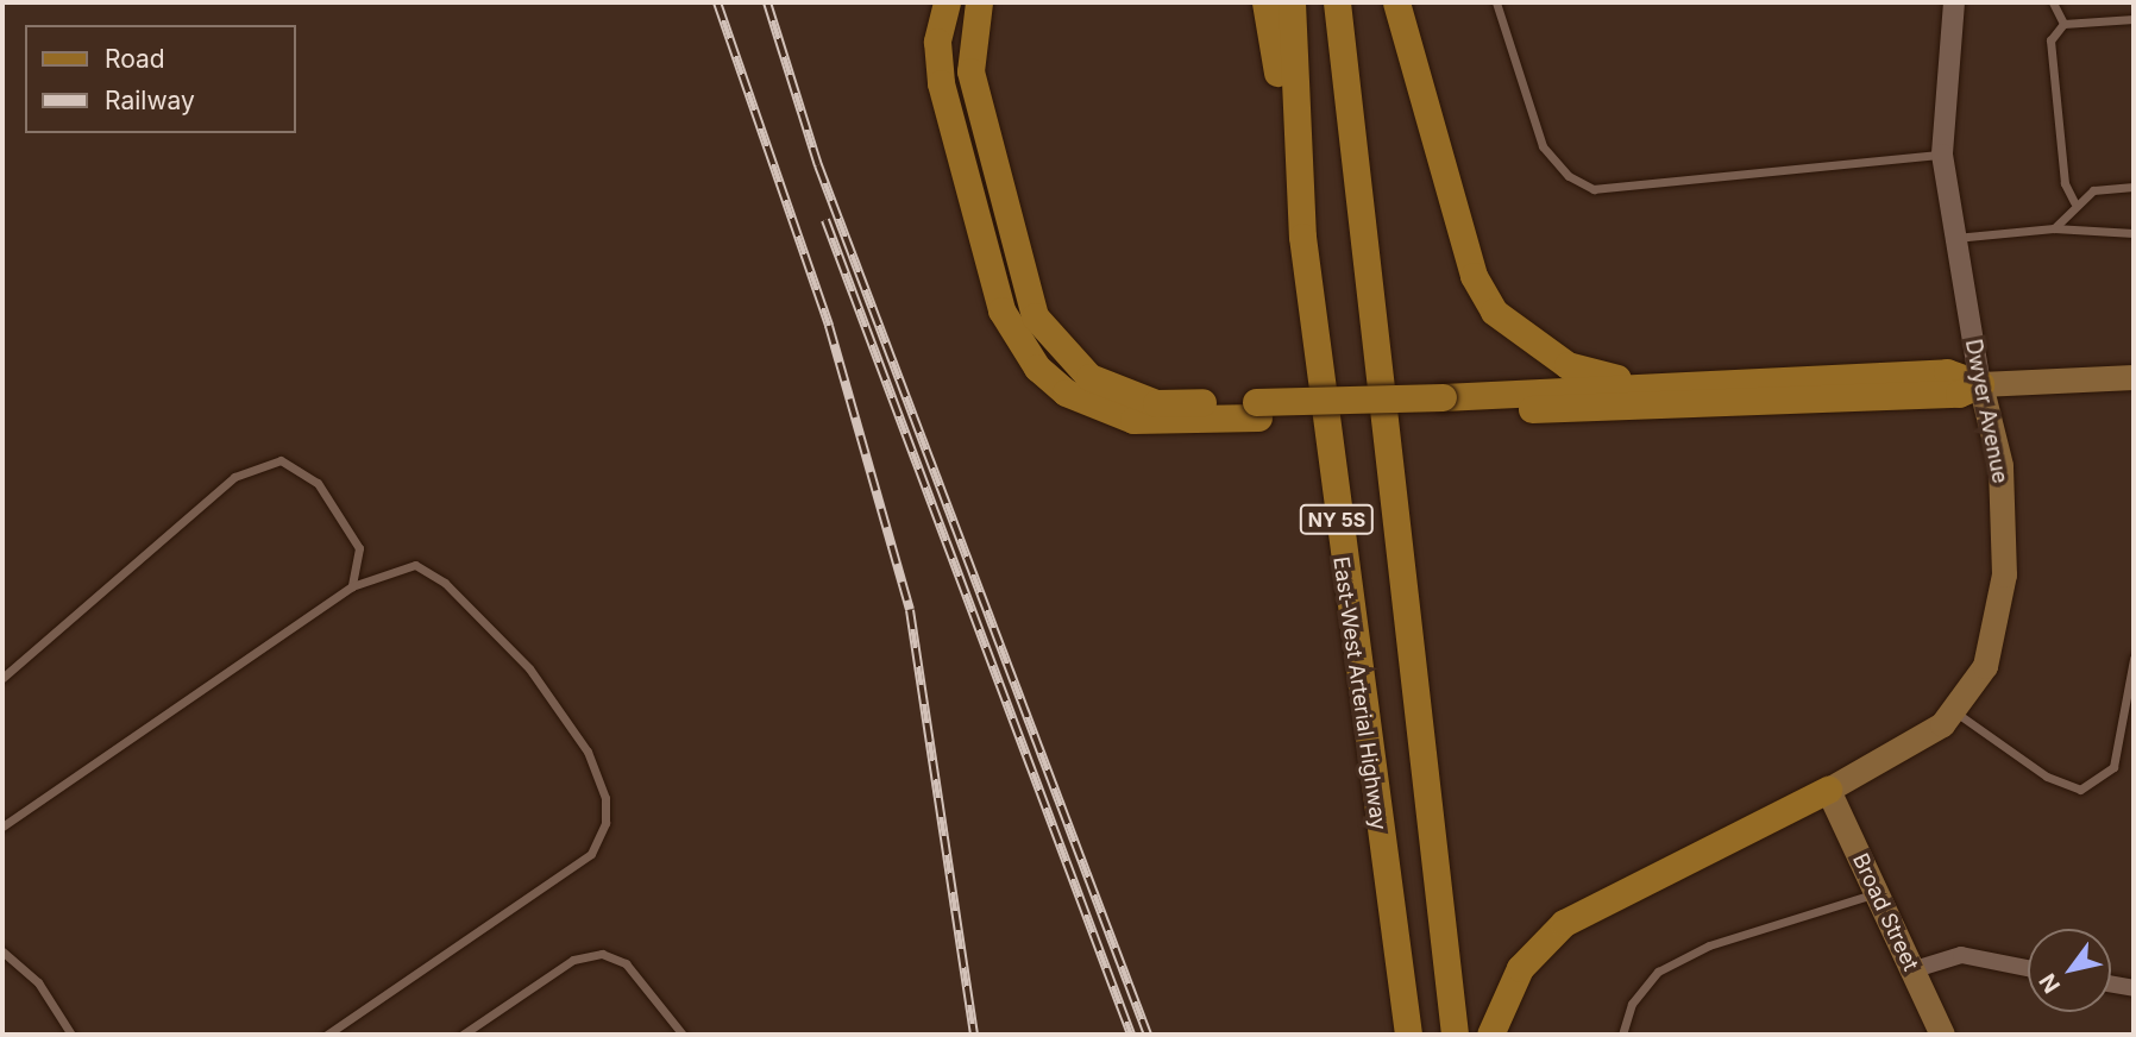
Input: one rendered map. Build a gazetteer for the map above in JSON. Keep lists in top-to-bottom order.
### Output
{
  "streets": {
    "main road": [
      "Dwyer Avenue",
      "NY 5S",
      "East-West Arterial Highway",
      "Broad Street"
    ]
  },
  "crossings": [
    ["Dwyer Avenue", "Broad Street"]
  ],
  "legend": ["Road", "Railway"],
  "north": "bottom left"
}
